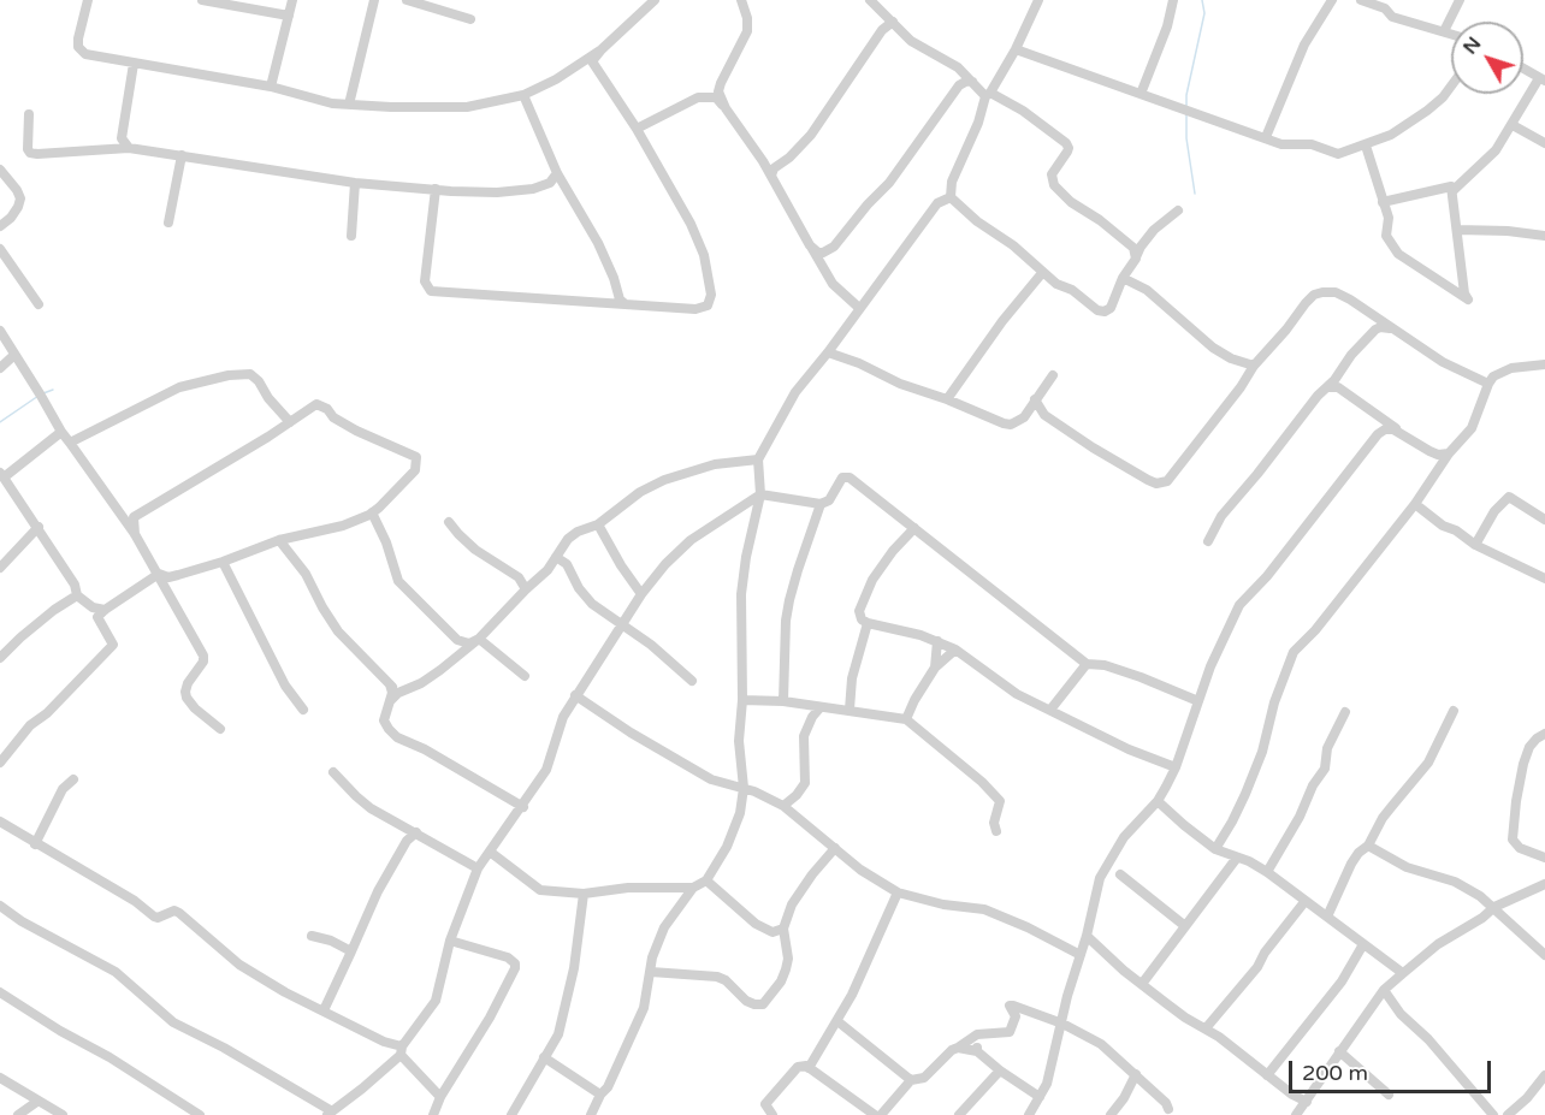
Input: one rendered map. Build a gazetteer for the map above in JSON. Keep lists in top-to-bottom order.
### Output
{
  "scale_bar": "200 m",
  "north": "top left"
}
